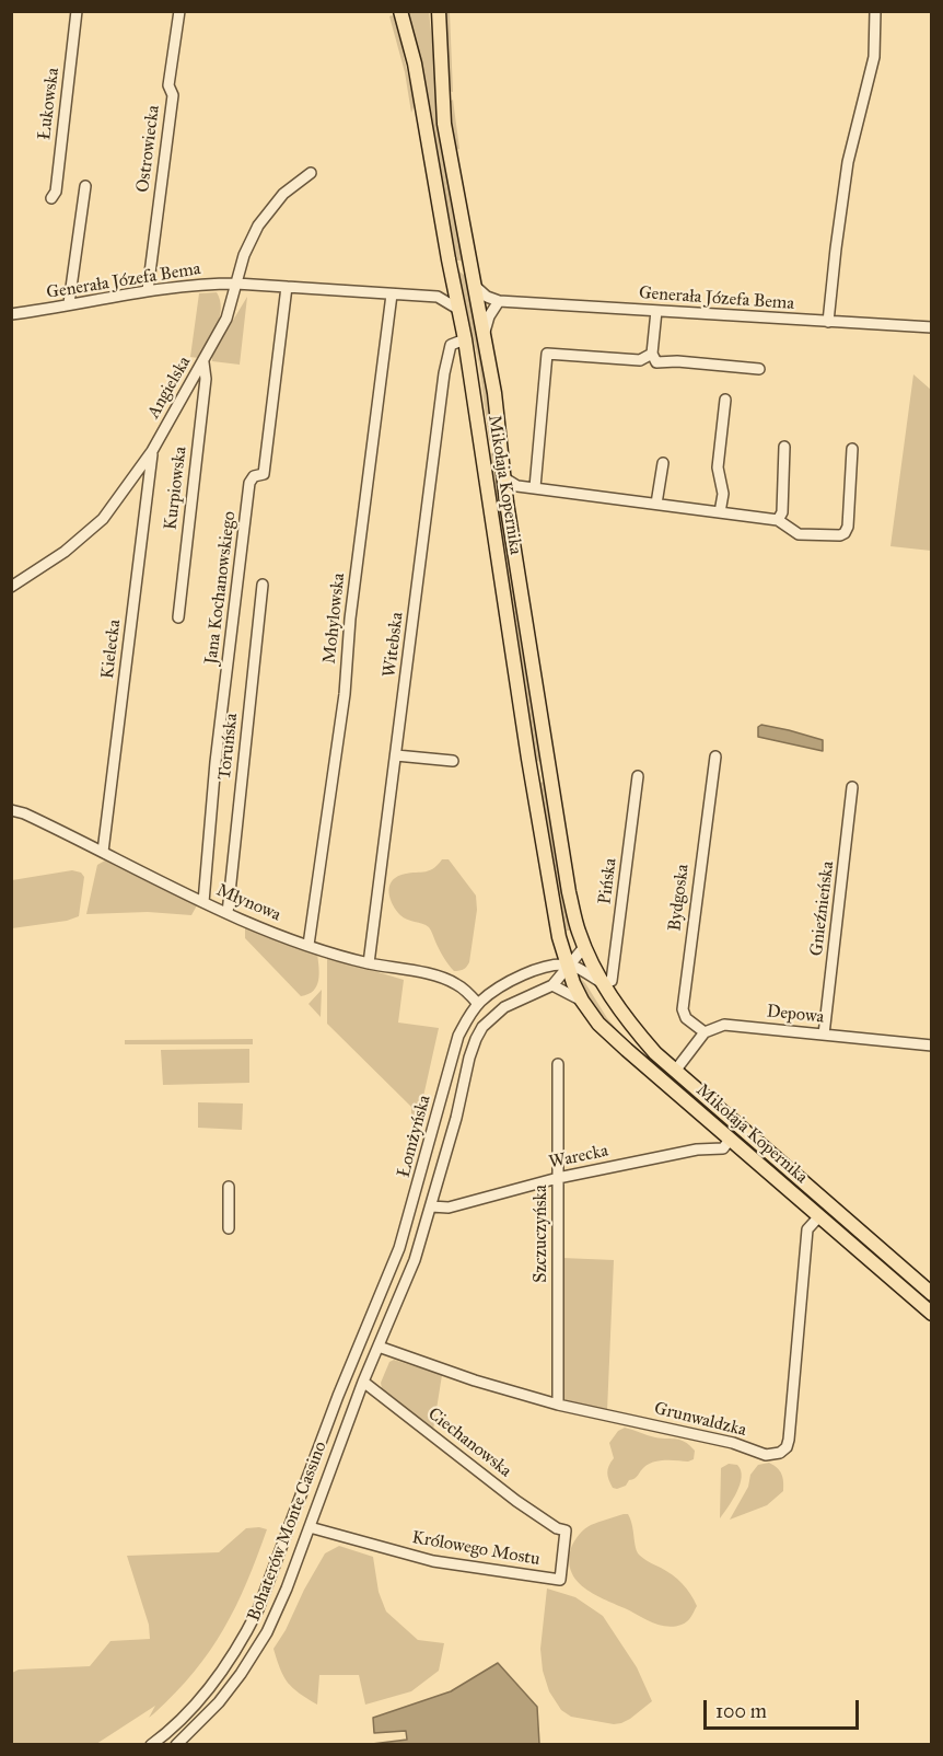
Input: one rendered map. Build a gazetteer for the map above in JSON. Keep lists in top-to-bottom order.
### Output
{
  "streets": {
    "main road": ["Mikołaja Kopernika"],
    "street": [
      "Łukowska",
      "Ostrowiecka",
      "Generała Józefa Bema",
      "Angielska",
      "Kurpiowska",
      "Jana Kochanowskiego",
      "Mohylowska",
      "Witebska",
      "Kielecka",
      "Toruńska",
      "Pińska",
      "Bydgoska",
      "Młynowa",
      "Gnieźnieńska",
      "Depowa",
      "Łomżyńska",
      "Warecka",
      "Szczuczyńska",
      "Grunwaldzka",
      "Ciechanowska",
      "Bohaterów Monte Cassino",
      "Królowego Mostu"
    ]
  },
  "crossings": [
    ["Ostrowiecka", "Generała Józefa Bema"],
    ["Generała Józefa Bema", "Angielska"],
    ["Generała Józefa Bema", "Mikołaja Kopernika"],
    ["Generała Józefa Bema", "Jana Kochanowskiego"],
    ["Generała Józefa Bema", "Mohylowska"],
    ["Angielska", "Kurpiowska"],
    ["Angielska", "Kielecka"],
    ["Mikołaja Kopernika", "Witebska"],
    ["Mikołaja Kopernika", "Pińska"],
    ["Mikołaja Kopernika", "Łomżyńska"],
    ["Mikołaja Kopernika", "Warecka"],
    ["Mikołaja Kopernika", "Grunwaldzka"],
    ["Jana Kochanowskiego", "Młynowa"],
    ["Mohylowska", "Młynowa"],
    ["Witebska", "Młynowa"],
    ["Kielecka", "Młynowa"],
    ["Toruńska", "Młynowa"],
    ["Bydgoska", "Depowa"],
    ["Młynowa", "Łomżyńska"],
    ["Gnieźnieńska", "Depowa"],
    ["Łomżyńska", "Warecka"],
    ["Łomżyńska", "Grunwaldzka"],
    ["Łomżyńska", "Ciechanowska"],
    ["Łomżyńska", "Bohaterów Monte Cassino"],
    ["Warecka", "Szczuczyńska"],
    ["Szczuczyńska", "Grunwaldzka"],
    ["Ciechanowska", "Bohaterów Monte Cassino"],
    ["Ciechanowska", "Królowego Mostu"],
    ["Bohaterów Monte Cassino", "Królowego Mostu"]
  ],
  "scale_bar": "100 m"
}
